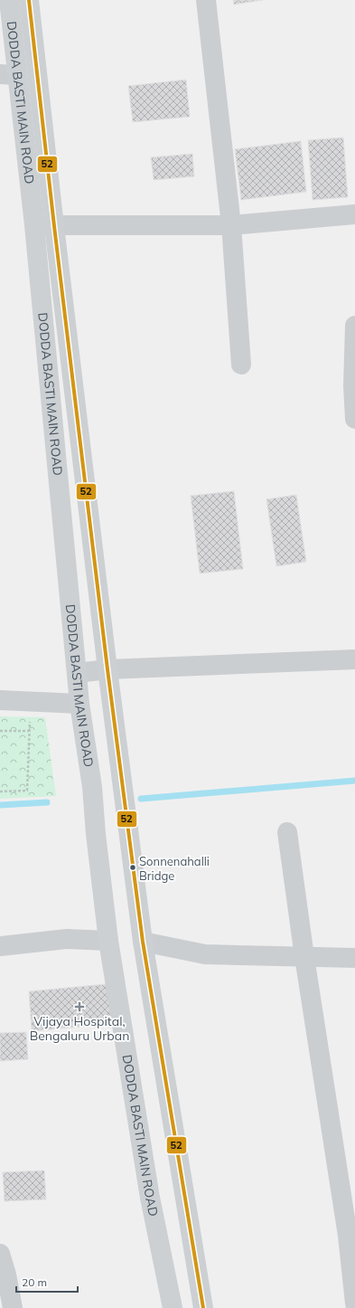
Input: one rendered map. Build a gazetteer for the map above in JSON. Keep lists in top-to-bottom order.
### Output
{
  "streets": {
    "street": ["DODDA BASTI MAIN ROAD"]
  },
  "places": {
    "other": ["Sonnenahalli Bridge"],
    "health": ["Vijaya Hospital, Bengaluru Urban"]
  },
  "lines": ["transit line 52"],
  "scale_bar": "20 m"
}
